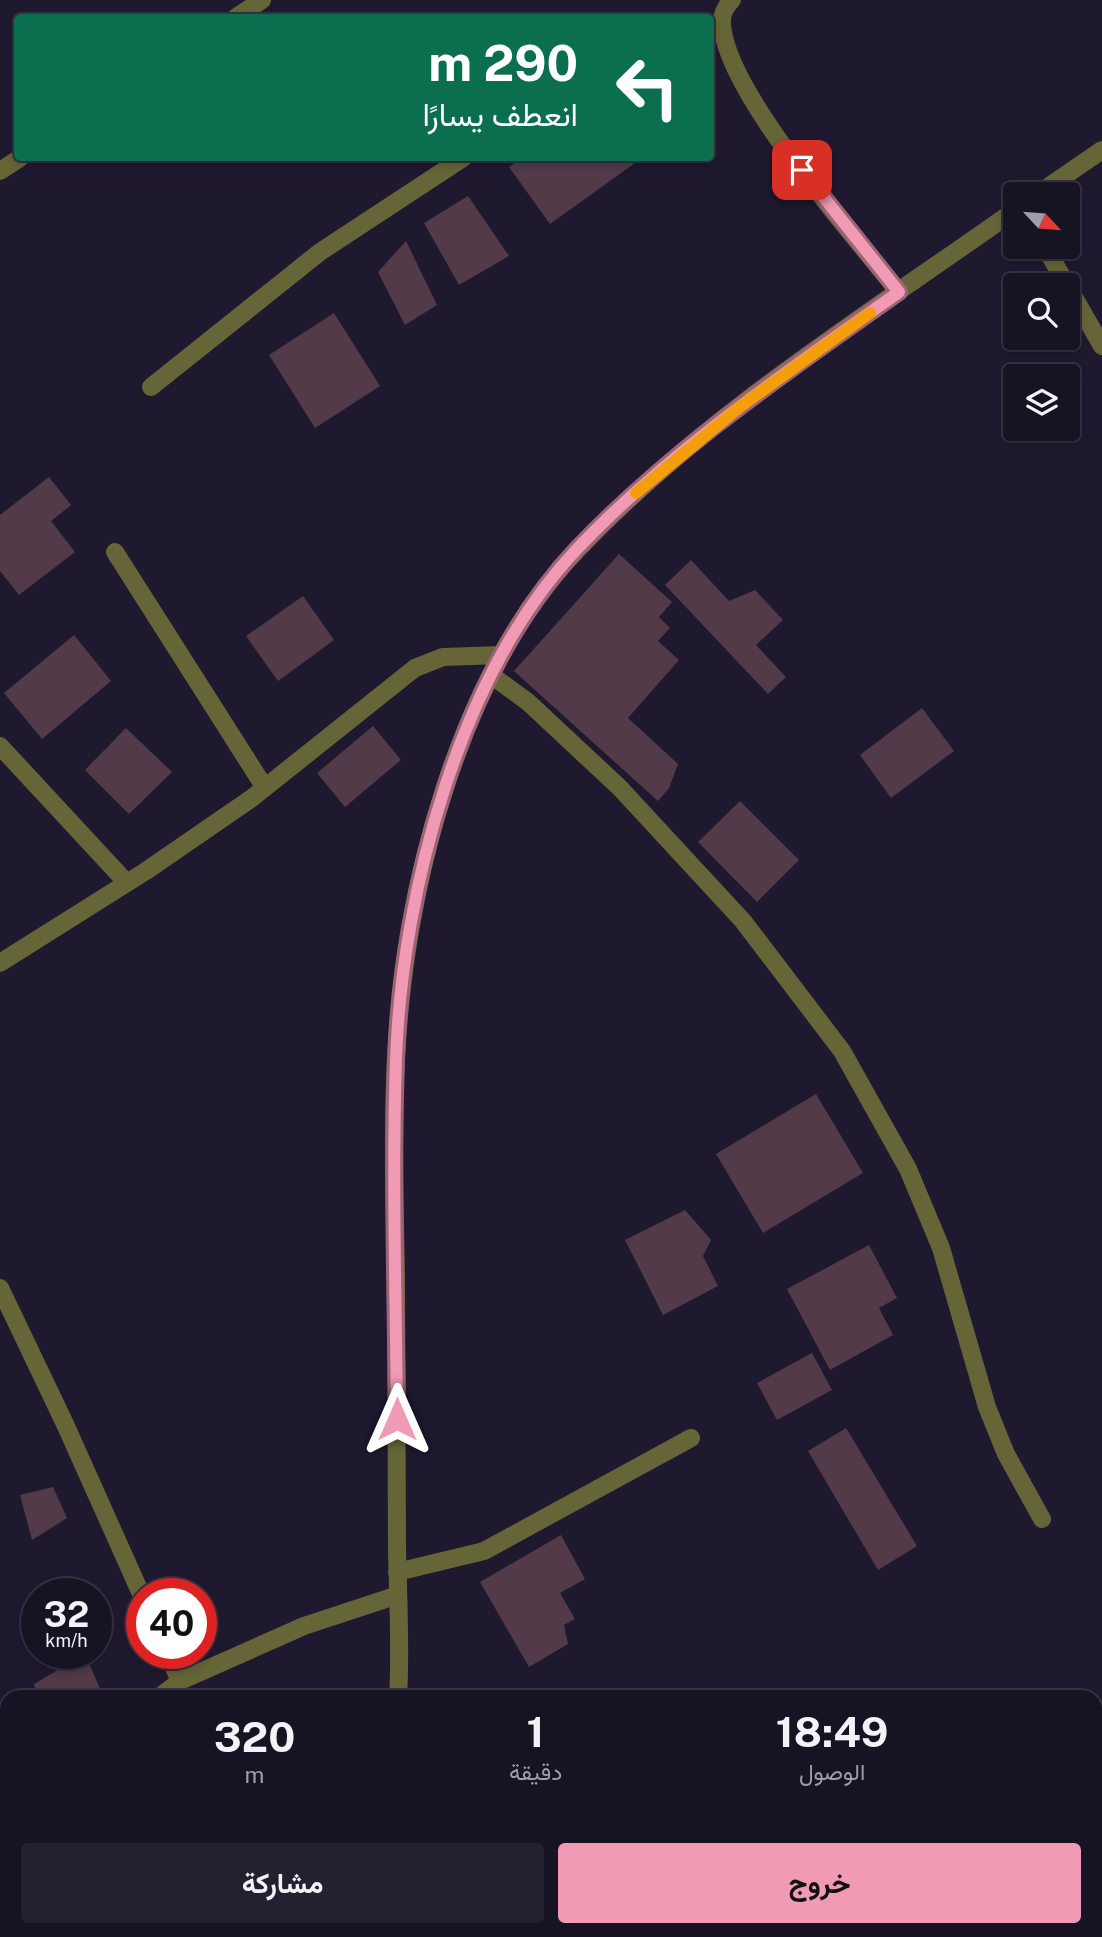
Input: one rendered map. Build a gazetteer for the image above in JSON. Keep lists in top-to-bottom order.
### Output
{
  "north": "bottom right",
  "page": {
    "turn": ["290 m", "انعطف يسارًا"],
    "speed": "32 km/h",
    "limit": "40",
    "eta": [
      "18:49",
      "الوصول",
      "1",
      "دقيقة",
      "320",
      "m"
    ],
    "buttons": ["خروج", "مشاركة"]
  }
}
